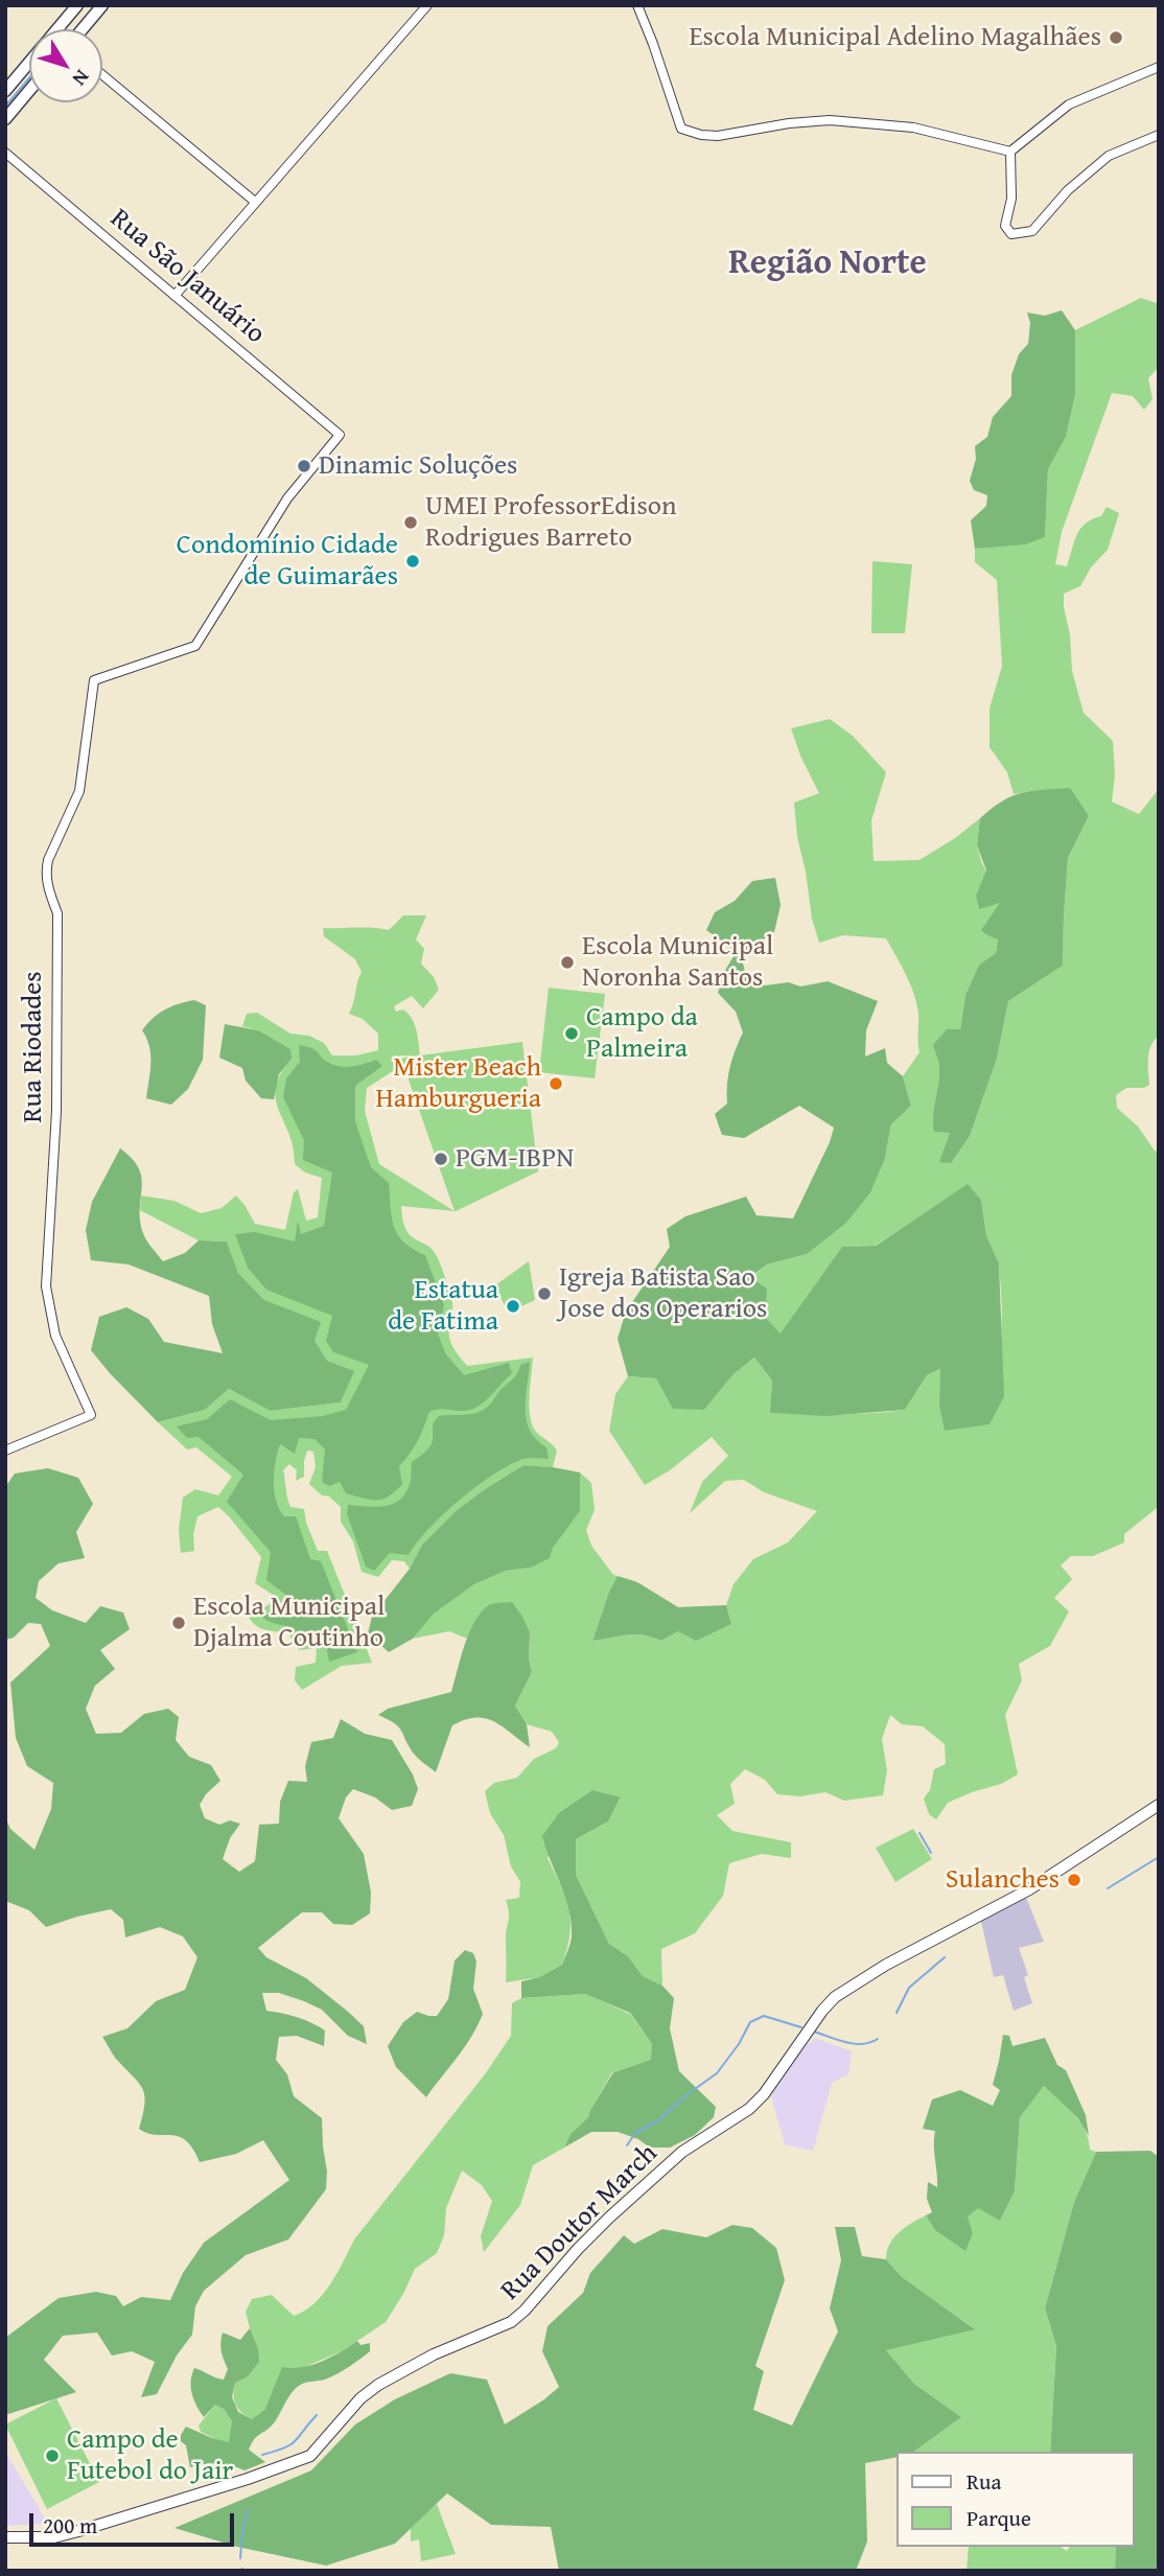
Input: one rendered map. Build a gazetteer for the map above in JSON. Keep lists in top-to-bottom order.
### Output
{
  "streets": {
    "main road": ["Rua Doutor March"],
    "street": ["Rua São Januário", "Rua Riodades"]
  },
  "crossings": [
    ["Rua São Januário", "Rua Riodades"]
  ],
  "districts": ["Região Norte"],
  "places": [
    "Escola Municipal Adelino Magalhães",
    "Dinamic Soluções",
    "UMEI ProfessorEdison Rodrigues Barreto",
    "Condomínio Cidade de Guimarães",
    "Escola Municipal Noronha Santos",
    "Campo da Palmeira",
    "Mister Beach Hamburgueria",
    "PGM-IBPN",
    "Igreja Batista Sao Jose dos Operarios",
    "Estatua de Fatima",
    "Escola Municipal Djalma Coutinho",
    "Sulanches",
    "Campo de Futebol do Jair"
  ],
  "legend": ["Rua", "Parque"],
  "scale_bar": "200 m",
  "north": "bottom right"
}
